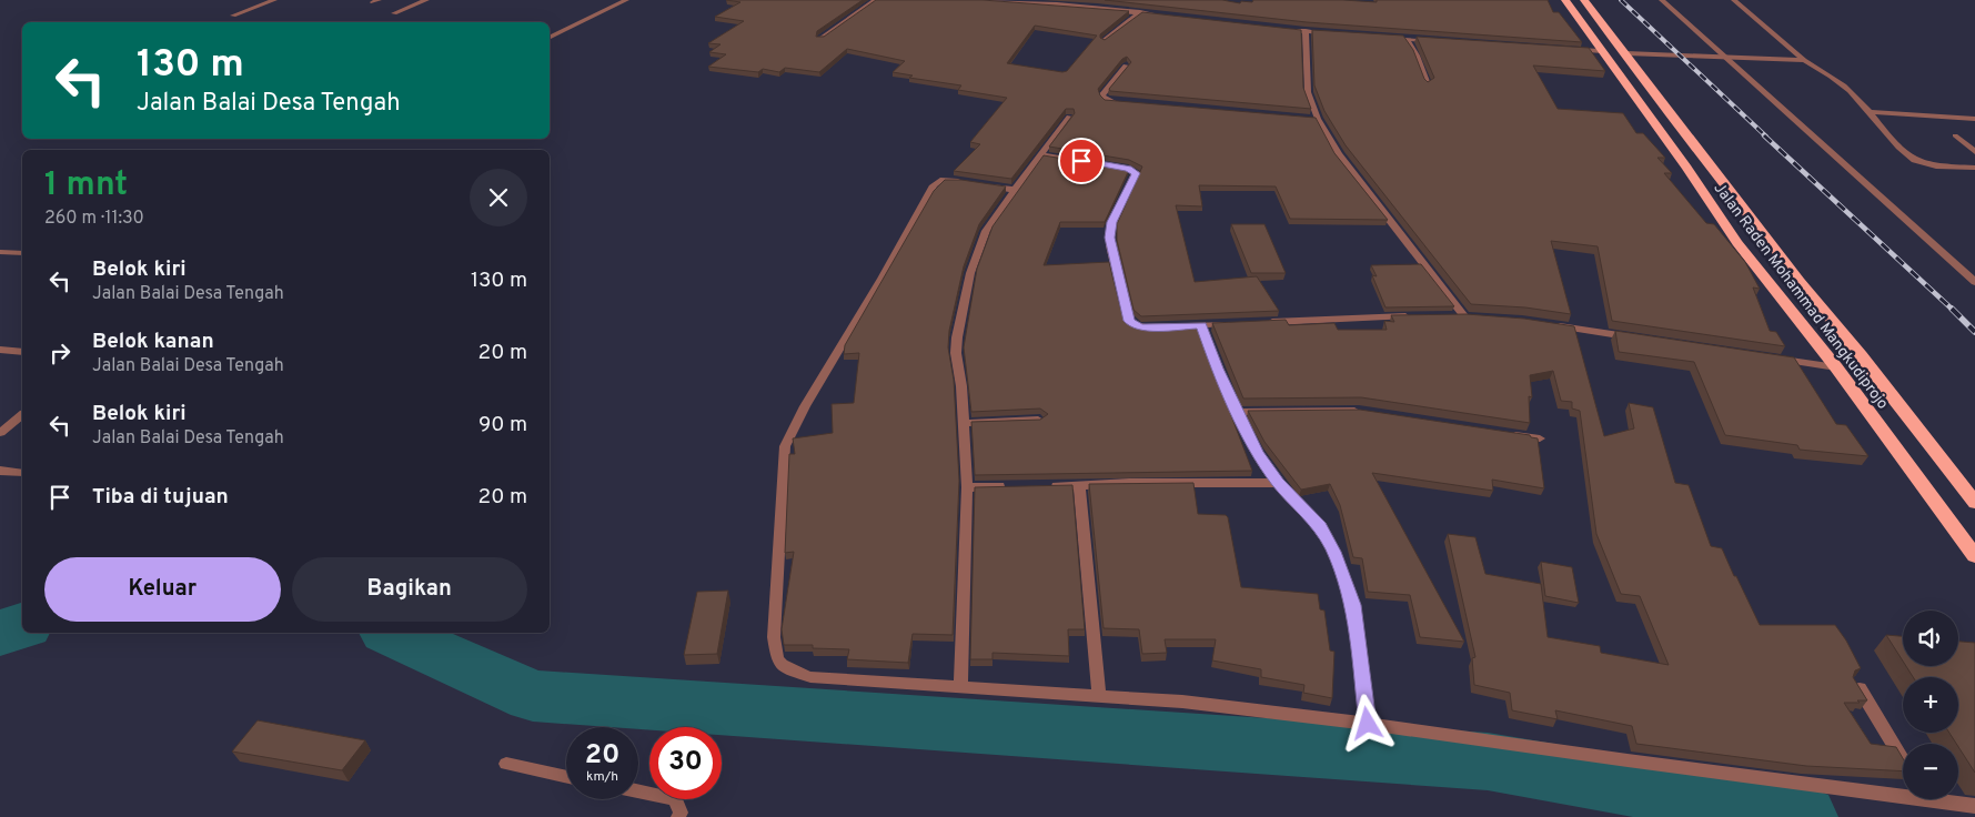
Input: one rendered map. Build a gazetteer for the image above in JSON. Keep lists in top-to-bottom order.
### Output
{
  "streets": {
    "highway": ["Jalan Raden Mohammad Mangkudiprojo"]
  },
  "page": {
    "turn": ["130 m", "Jalan Balai Desa Tengah"],
    "heading": ["1 mnt", "260 m · 11:30"],
    "list": [
      {
        "name": "Belok kiri",
        "note": "Jalan Balai Desa Tengah",
        "value": "130 m"
      },
      {
        "name": "Belok kanan",
        "note": "Jalan Balai Desa Tengah",
        "value": "20 m"
      },
      {
        "name": "Belok kiri",
        "note": "Jalan Balai Desa Tengah",
        "value": "90 m"
      },
      {
        "name": "Tiba di tujuan",
        "value": "20 m"
      }
    ],
    "buttons": ["Keluar", "Bagikan"],
    "map_buttons": ["+", "−"],
    "speed": "20 km/h",
    "limit": "30"
  }
}
